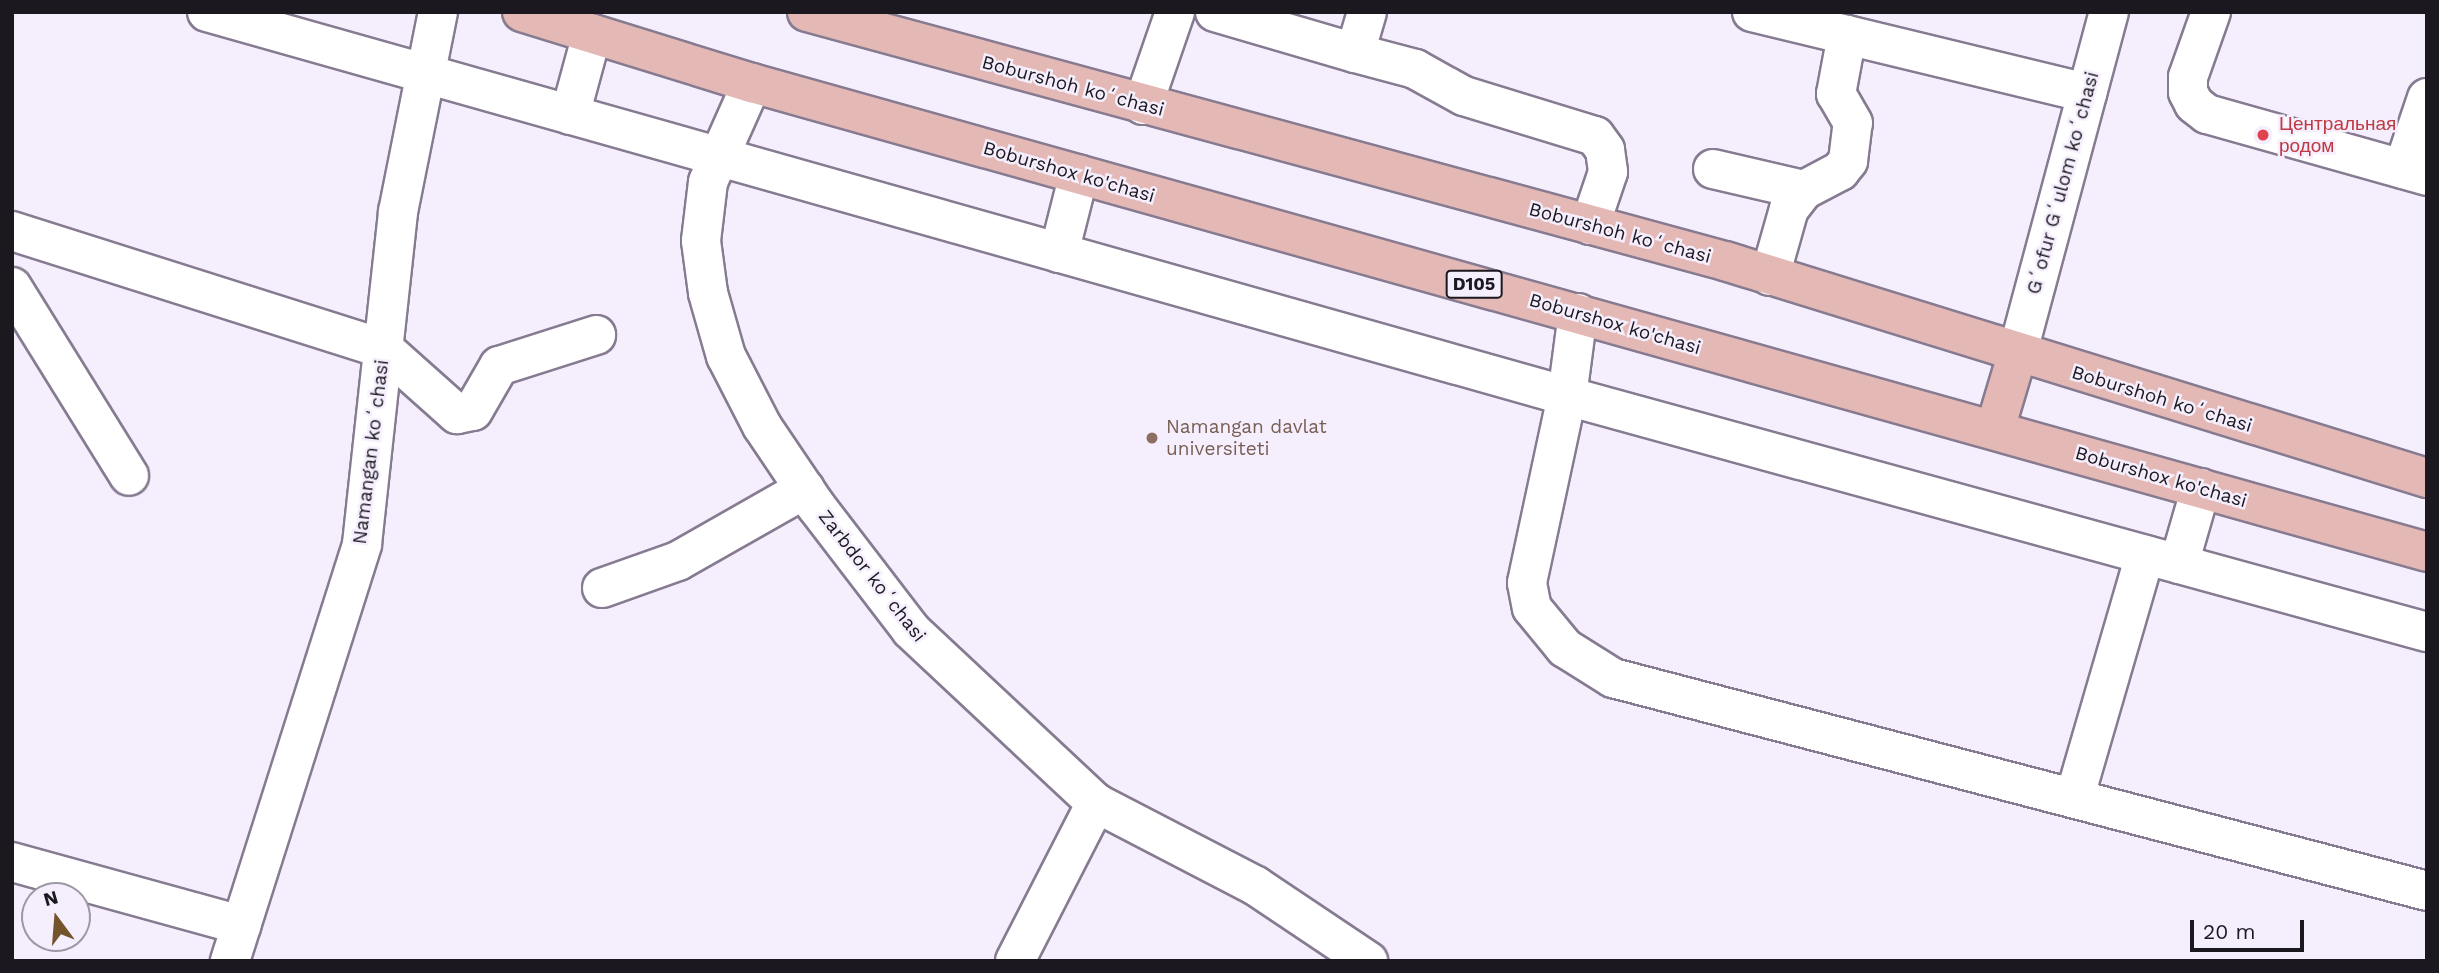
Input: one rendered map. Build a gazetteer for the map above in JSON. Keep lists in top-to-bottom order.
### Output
{
  "streets": {
    "main road": ["Boburshoh koʻchasi", "Boburshox ko'chasi", "D105"],
    "street": ["Gʻofur Gʻulom koʻchasi", "Namangan koʻchasi", "Zarbdor koʻchasi"]
  },
  "crossings": [
    ["Boburshoh koʻchasi", "Gʻofur Gʻulom koʻchasi"],
    ["Boburshox ko'chasi", "Zarbdor koʻchasi"]
  ],
  "places": ["Центральная родом", "Namangan davlat universiteti"],
  "scale_bar": "20 m",
  "north": "top"
}
